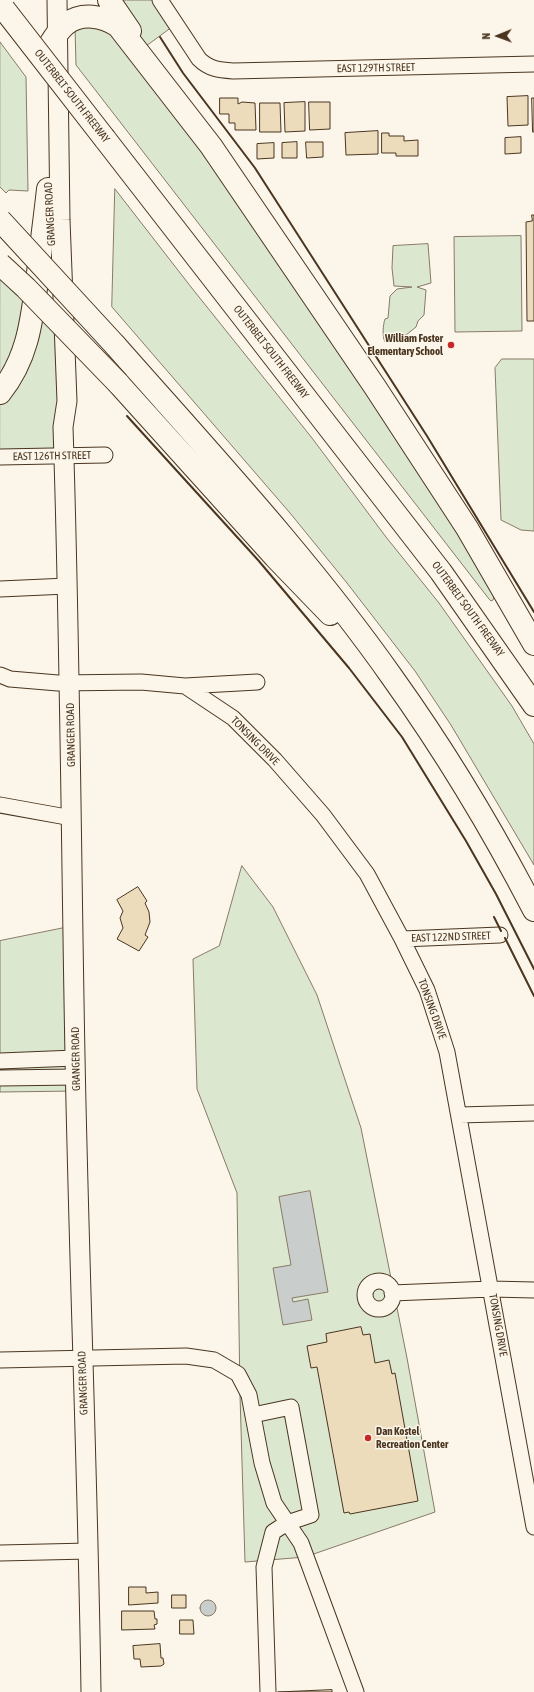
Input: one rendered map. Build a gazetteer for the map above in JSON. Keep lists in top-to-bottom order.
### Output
{
  "streets": {
    "highway": ["OUTERBELT SOUTH FREEWAY"],
    "main road": ["GRANGER ROAD"],
    "street": [
      "EAST 129TH STREET",
      "EAST 126TH STREET",
      "TONSING DRIVE",
      "EAST 122ND STREET"
    ]
  },
  "crossings": [
    ["GRANGER ROAD", "EAST 126TH STREET"],
    ["GRANGER ROAD", "TONSING DRIVE"],
    ["TONSING DRIVE", "EAST 122ND STREET"]
  ],
  "places": ["William Foster Elementary School", "Dan Kostel Recreation Center"],
  "north": "left"
}
